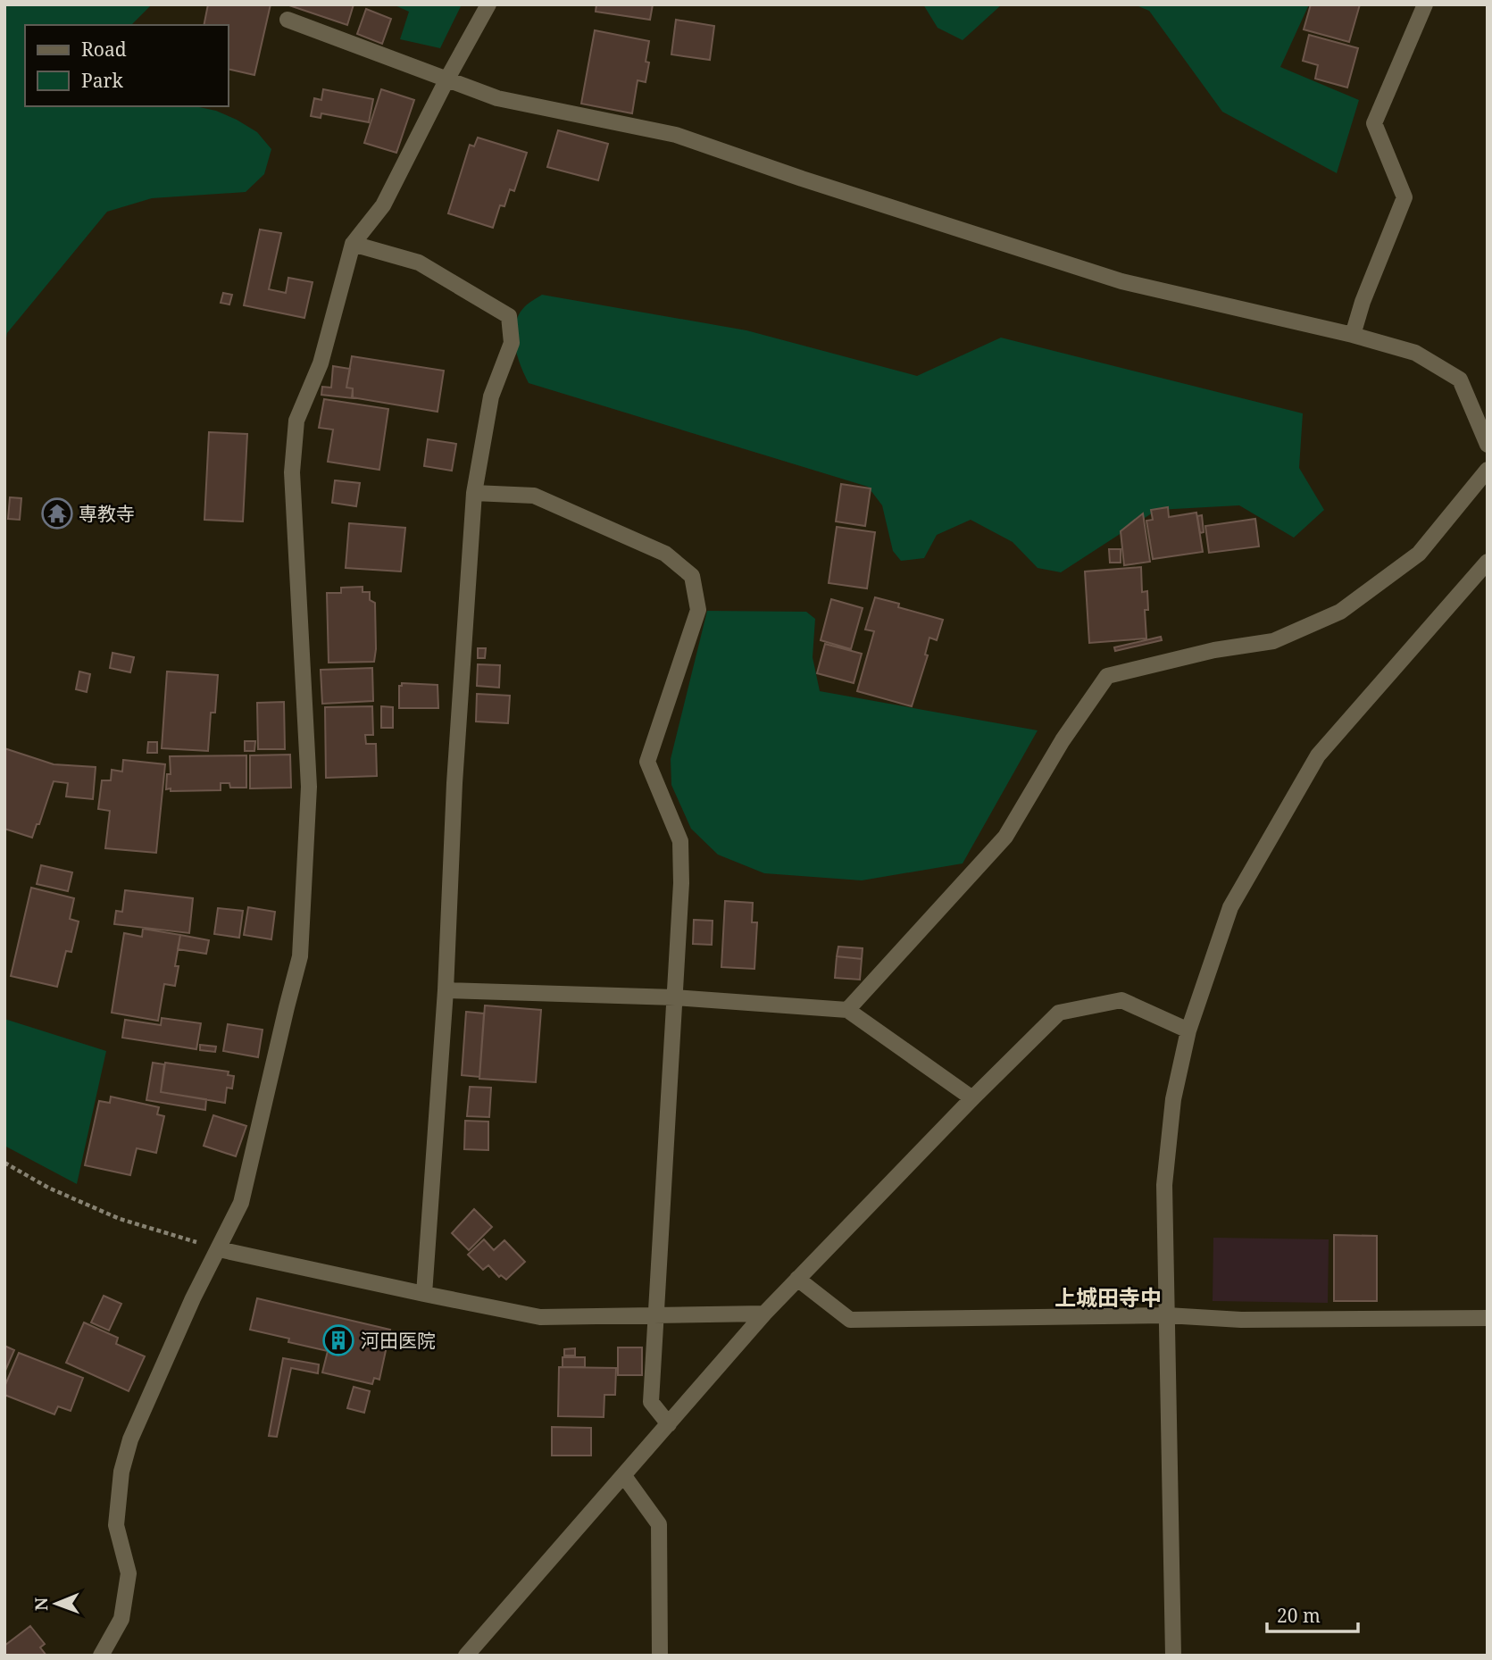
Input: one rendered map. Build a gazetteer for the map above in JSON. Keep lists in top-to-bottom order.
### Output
{
  "districts": ["上城田寺中"],
  "places": {
    "temple": ["専教寺"],
    "building": ["河田医院"]
  },
  "legend": ["Road", "Park"],
  "scale_bar": "20 m",
  "north": "left"
}
